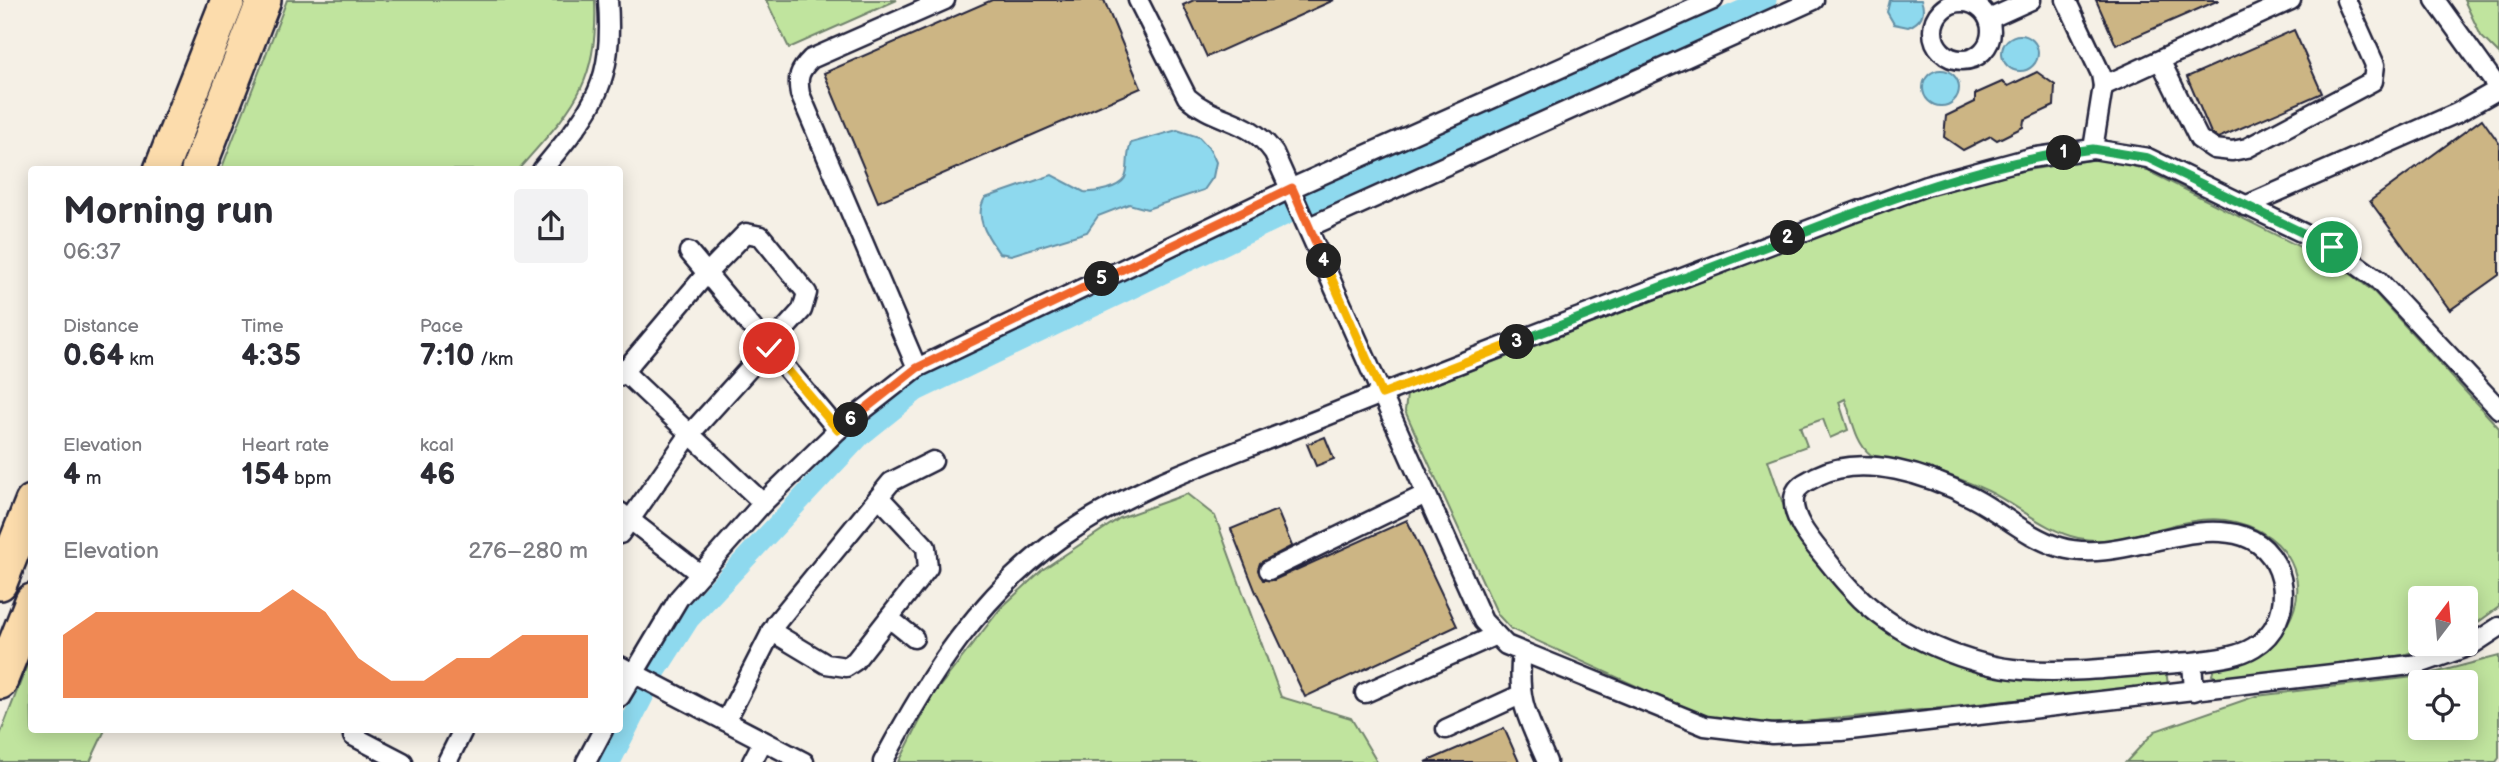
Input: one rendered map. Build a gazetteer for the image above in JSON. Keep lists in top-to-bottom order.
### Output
{
  "north": "top",
  "page": {
    "pins": [
      "1",
      "2",
      "4",
      "5",
      "3",
      "6"
    ],
    "heading": ["Morning run", "06:37"],
    "stats": [
      ["Distance", "0.64 km"],
      ["Time", "4:35"],
      ["Pace", "7:10 /km"],
      ["Elevation", "4 m"],
      ["Heart rate", "154 bpm"],
      ["kcal", "46"]
    ],
    "chart": ["Elevation", "276–280 m"]
  }
}
